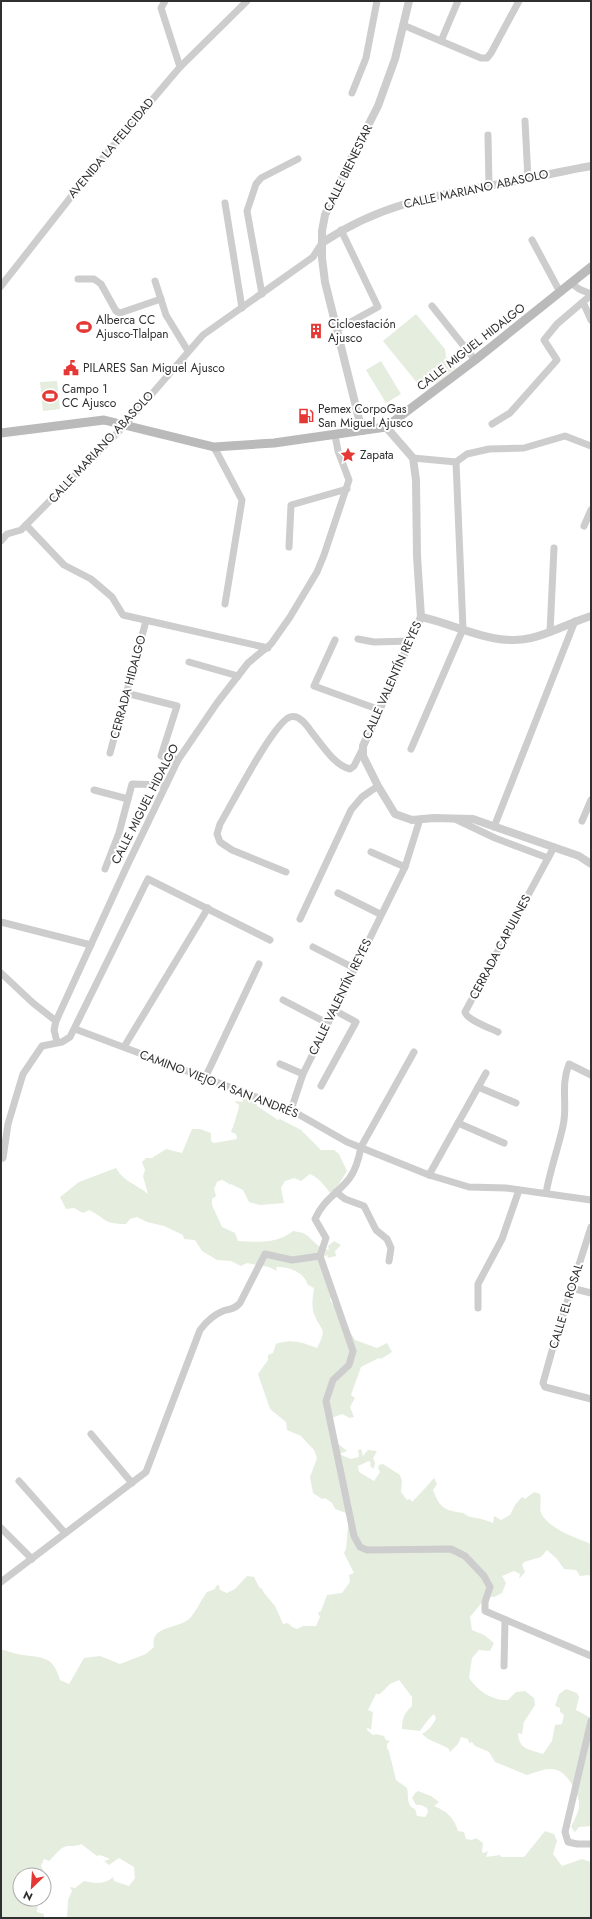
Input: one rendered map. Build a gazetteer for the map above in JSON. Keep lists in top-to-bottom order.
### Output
{
  "streets": {
    "main road": ["CALLE MIGUEL HIDALGO"],
    "street": [
      "AVENIDA LA FELICIDAD",
      "CALLE BIENESTAR",
      "CALLE MARIANO ABASOLO",
      "CALLE VALENTÍN REYES",
      "CERRADA HIDALGO",
      "CERRADA CAPULINES",
      "CAMINO VIEJO A SAN ANDRÉS",
      "CALLE EL ROSAL"
    ]
  },
  "crossings": [
    ["CALLE BIENESTAR", "CALLE MARIANO ABASOLO"],
    ["CALLE BIENESTAR", "CALLE MIGUEL HIDALGO"],
    ["CALLE MARIANO ABASOLO", "CALLE MIGUEL HIDALGO"],
    ["CALLE VALENTÍN REYES", "CERRADA CAPULINES"],
    ["CALLE VALENTÍN REYES", "CAMINO VIEJO A SAN ANDRÉS"]
  ],
  "places": {
    "sports": ["Alberca CC Ajusco-Tlalpan", "Campo 1 CC Ajusco"],
    "building": ["Cicloestación Ajusco"],
    "public building": ["PILARES San Miguel Ajusco"],
    "fuel station": ["Pemex CorpoGas San Miguel Ajusco"],
    "place": ["Zapata"]
  },
  "north": "bottom left"
}
